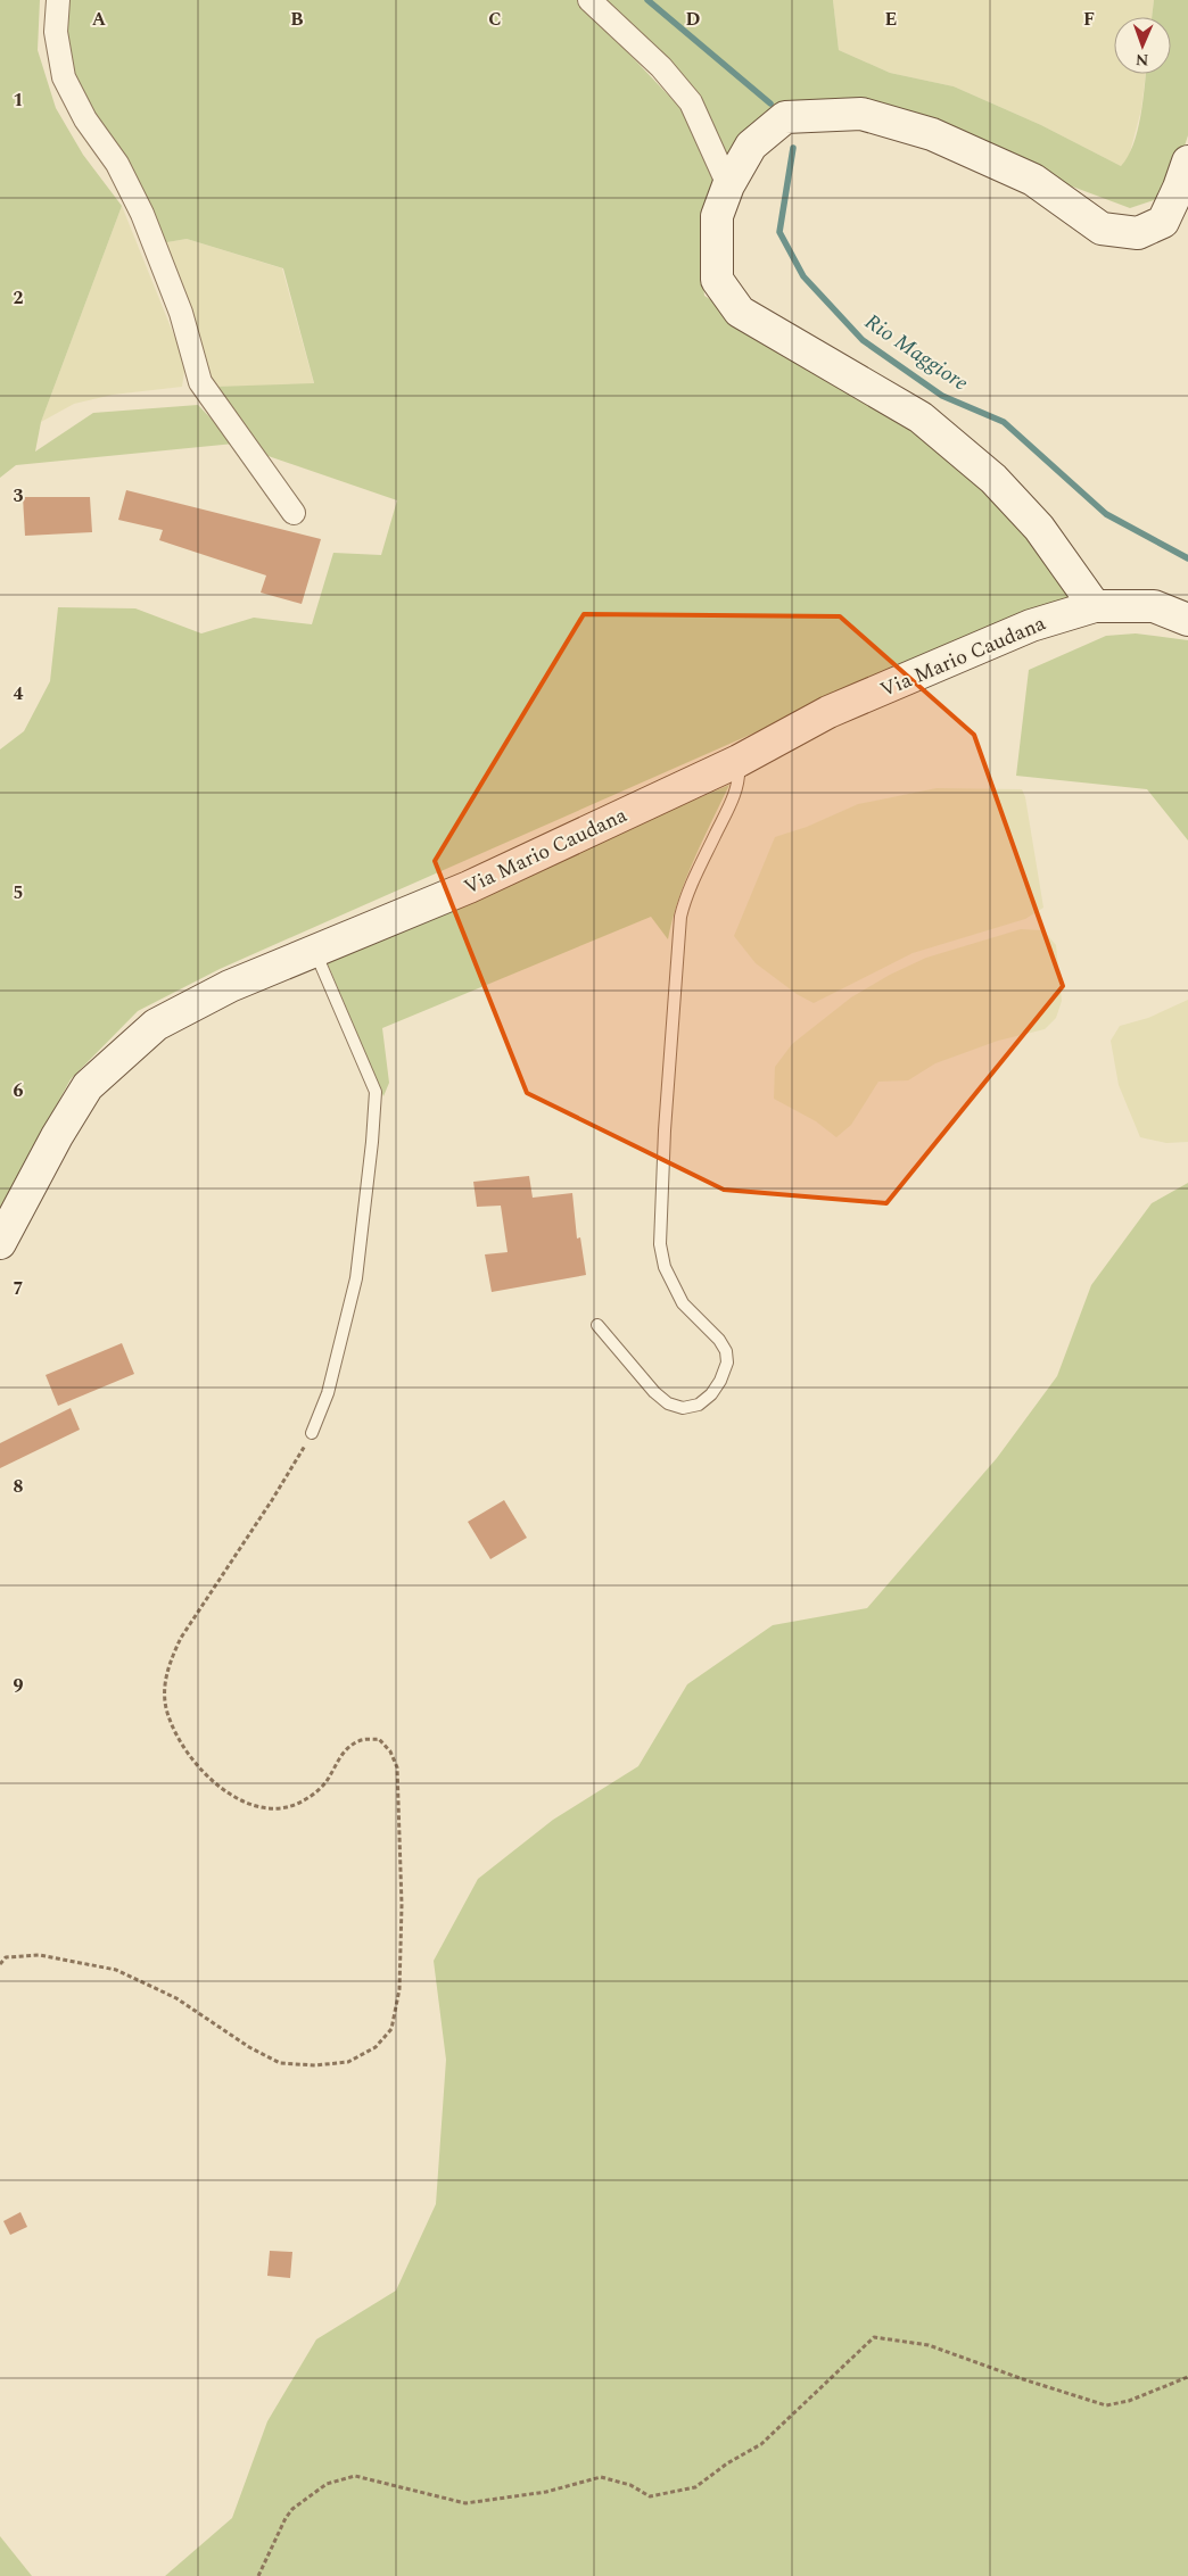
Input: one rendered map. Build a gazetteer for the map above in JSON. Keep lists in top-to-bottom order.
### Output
{
  "streets": {
    "main road": ["Via Mario Caudana"]
  },
  "water": ["Rio Maggiore"],
  "north": "bottom",
  "grid": {
    "columns": [
      "A",
      "B",
      "C",
      "D",
      "E",
      "F"
    ],
    "rows": [
      "1",
      "2",
      "3",
      "4",
      "5",
      "6",
      "7",
      "8",
      "9"
    ]
  }
}
